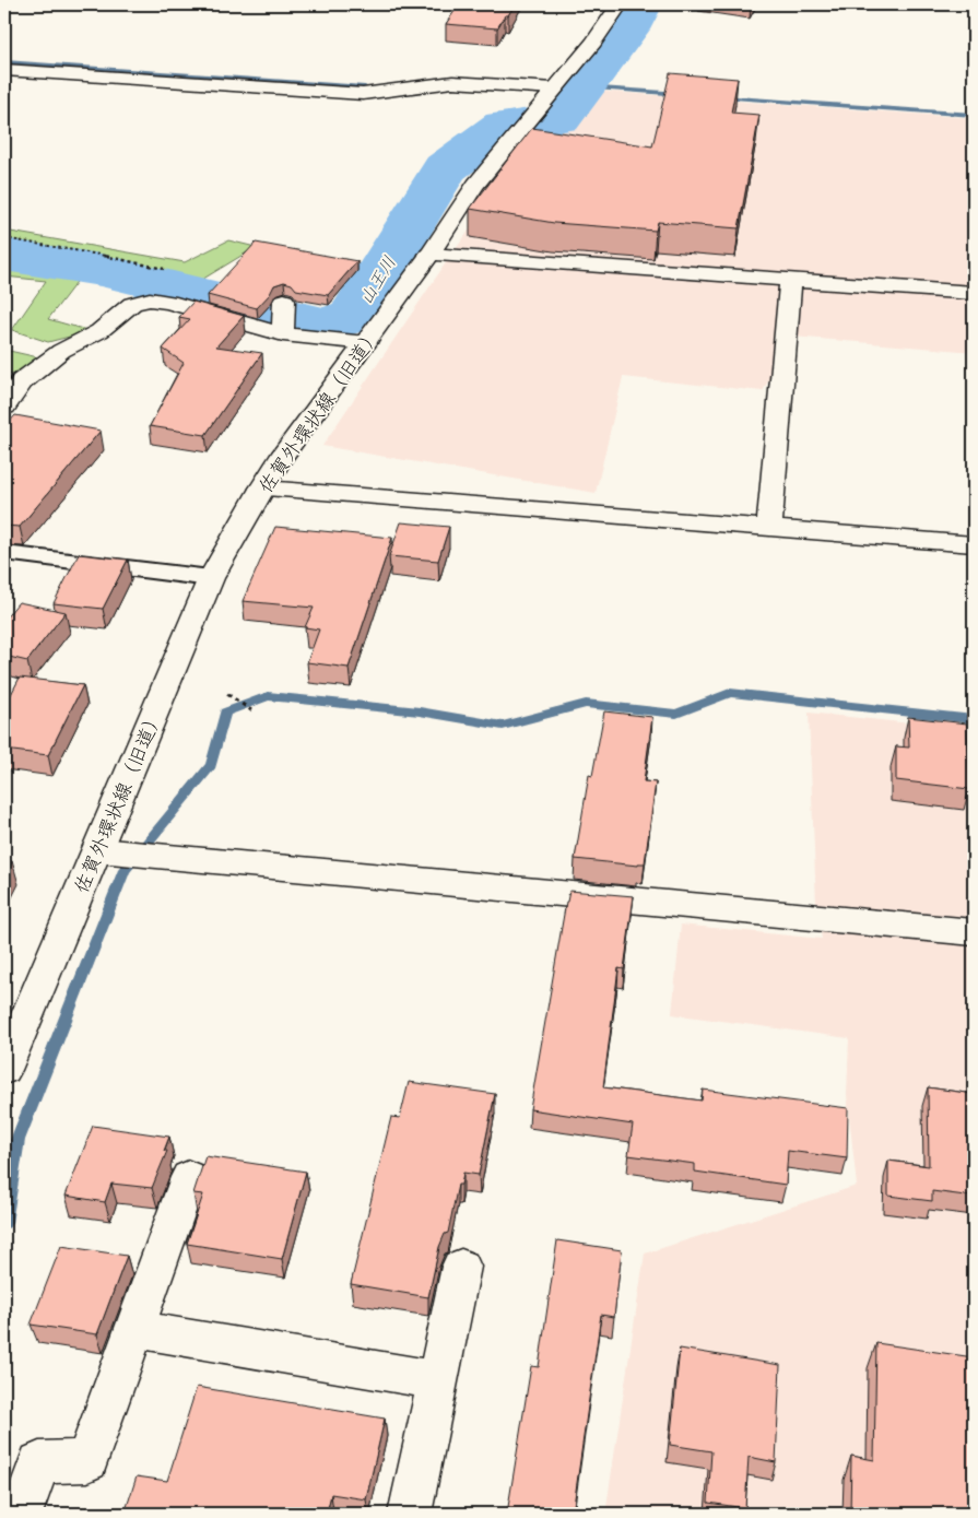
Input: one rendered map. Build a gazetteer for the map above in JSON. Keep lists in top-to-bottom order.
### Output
{
  "streets": {
    "street": ["佐賀外環状線（旧道）"]
  },
  "water": ["山王川"]
}
